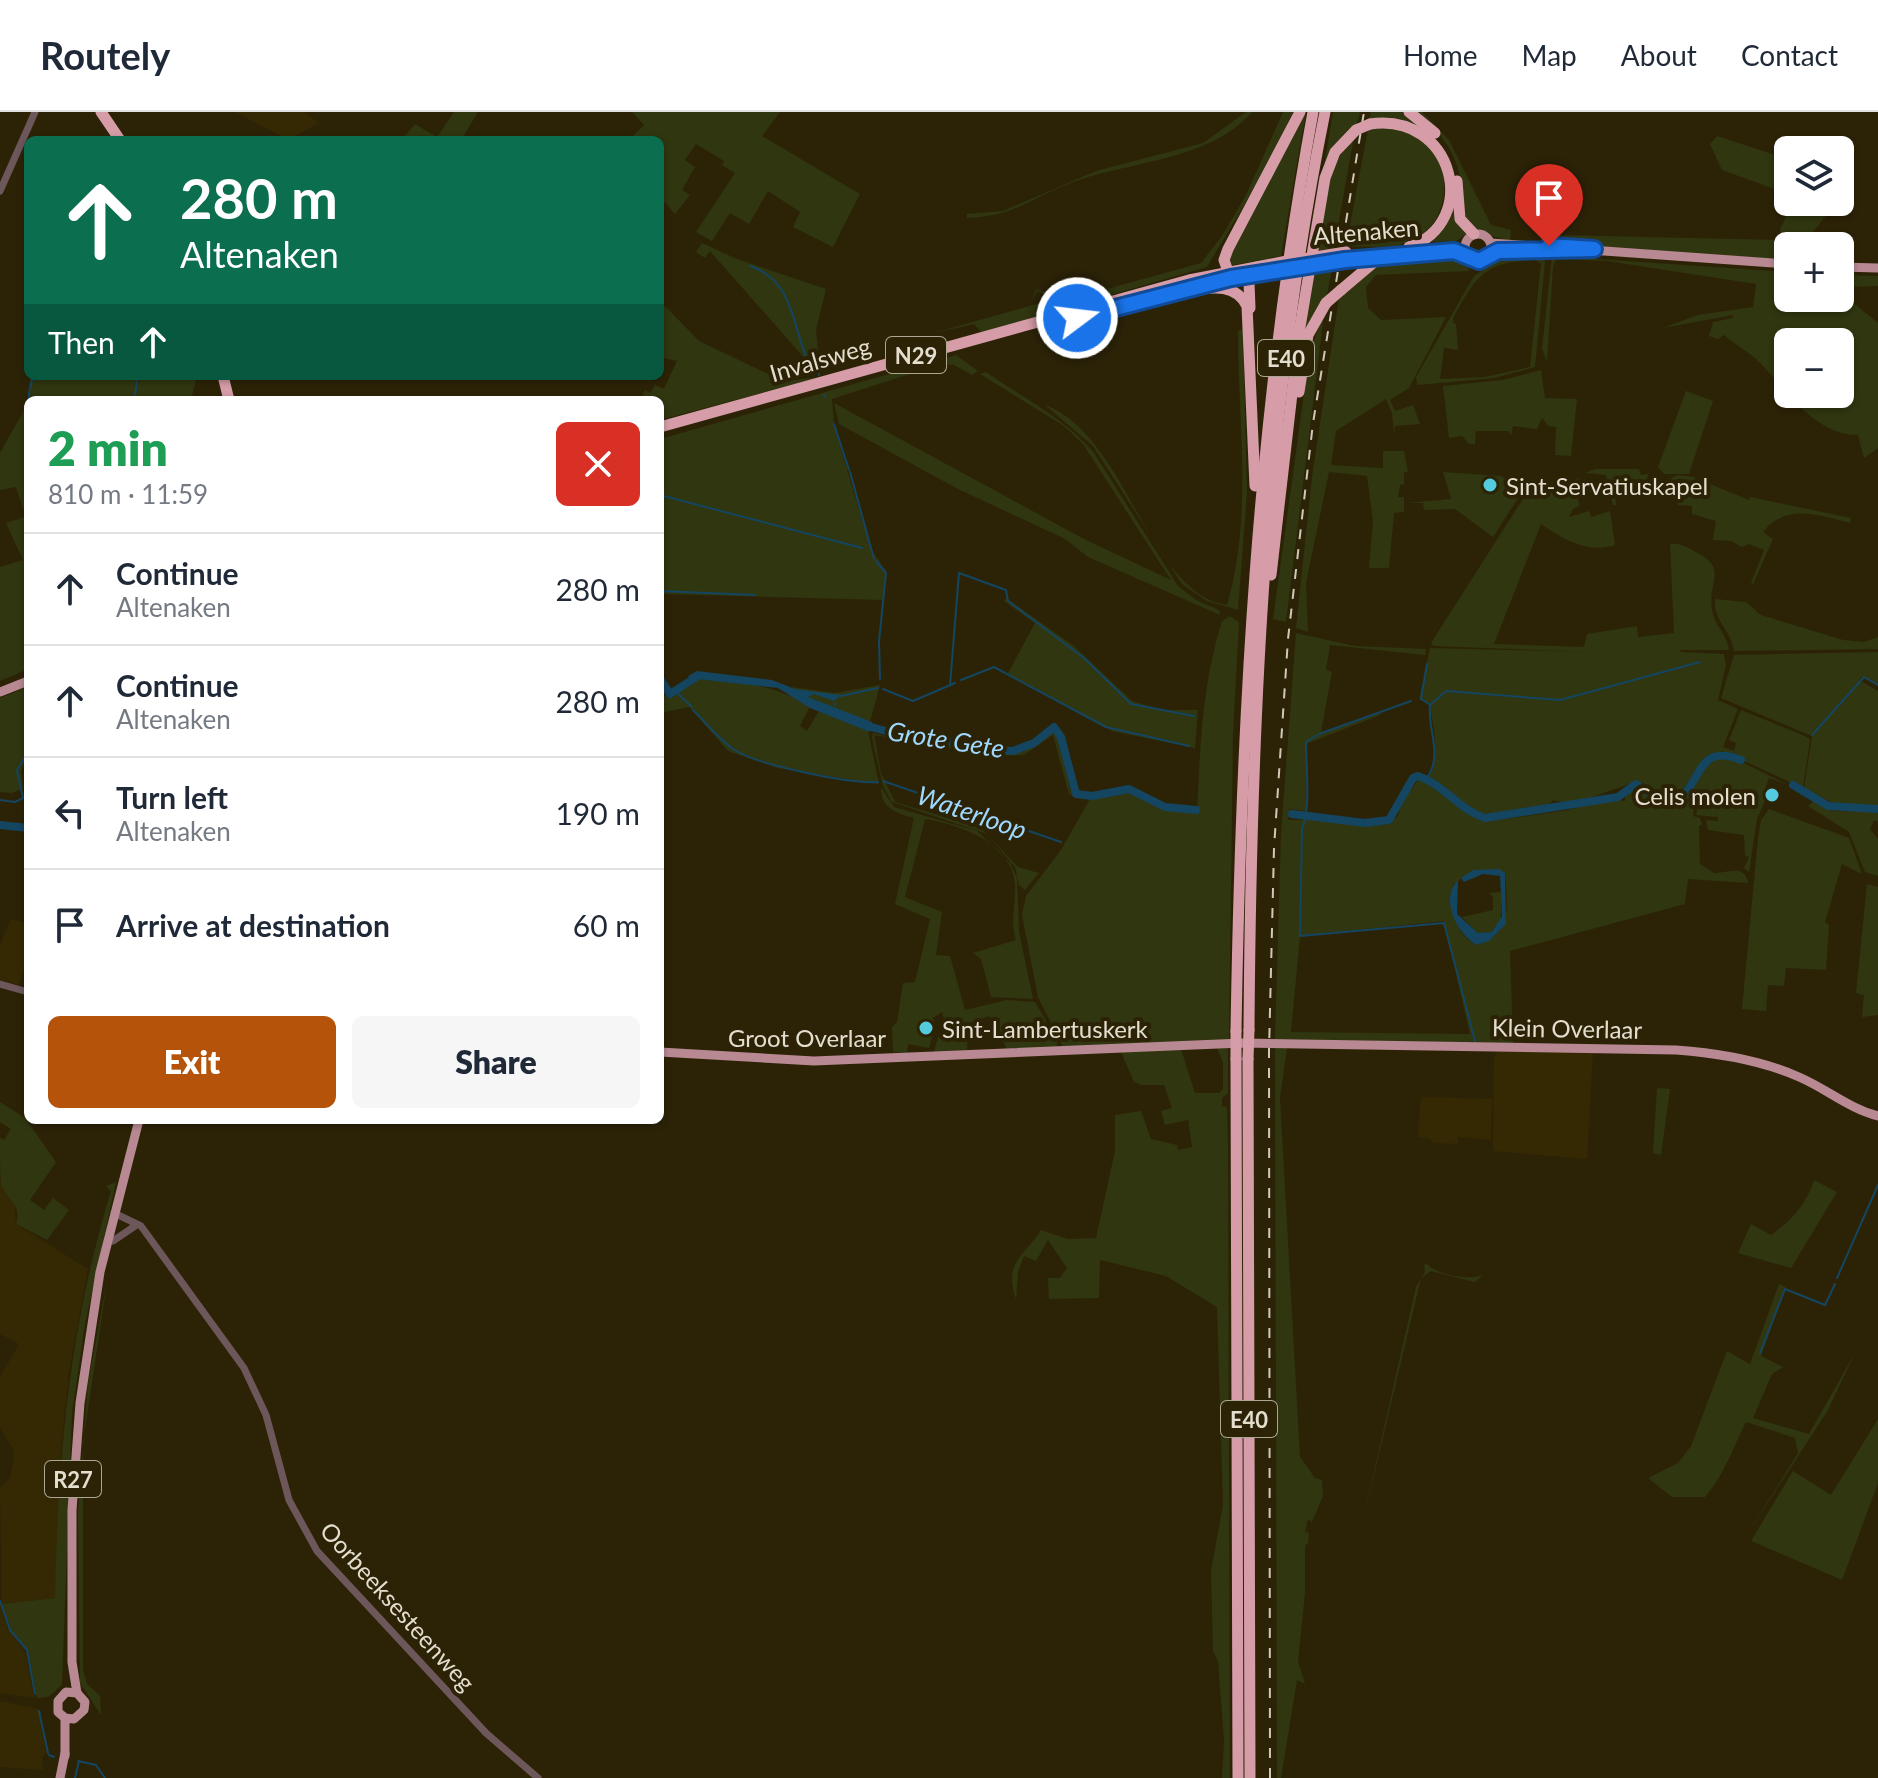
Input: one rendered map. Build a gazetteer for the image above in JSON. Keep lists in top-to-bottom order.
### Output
{
  "streets": {
    "highway": [
      "Altenaken",
      "N29",
      "E40",
      "Invalsweg"
    ],
    "main road": ["Klein Overlaar", "Groot Overlaar", "R27"],
    "street": ["Oorbeeksesteenweg"]
  },
  "crossings": [
    ["Altenaken", "Invalsweg"],
    ["Klein Overlaar", "Groot Overlaar"],
    ["R27", "Oorbeeksesteenweg"]
  ],
  "water": ["Grote Gete", "Waterloop"],
  "places": ["Sint-Servatiuskapel", "Celis molen", "Sint-Lambertuskerk"],
  "page": {
    "header": "Routely",
    "nav": [
      "Home",
      "Map",
      "About",
      "Contact"
    ],
    "map_buttons": ["+", "−"],
    "turn": ["280 m", "Altenaken"],
    "then": "Then",
    "heading": ["2 min", "810 m · 11:59"],
    "list": [
      {
        "name": "Continue",
        "note": "Altenaken",
        "value": "280 m"
      },
      {
        "name": "Continue",
        "note": "Altenaken",
        "value": "280 m"
      },
      {
        "name": "Turn left",
        "note": "Altenaken",
        "value": "190 m"
      },
      {
        "name": "Arrive at destination",
        "value": "60 m"
      }
    ],
    "buttons": ["Exit", "Share"]
  }
}
